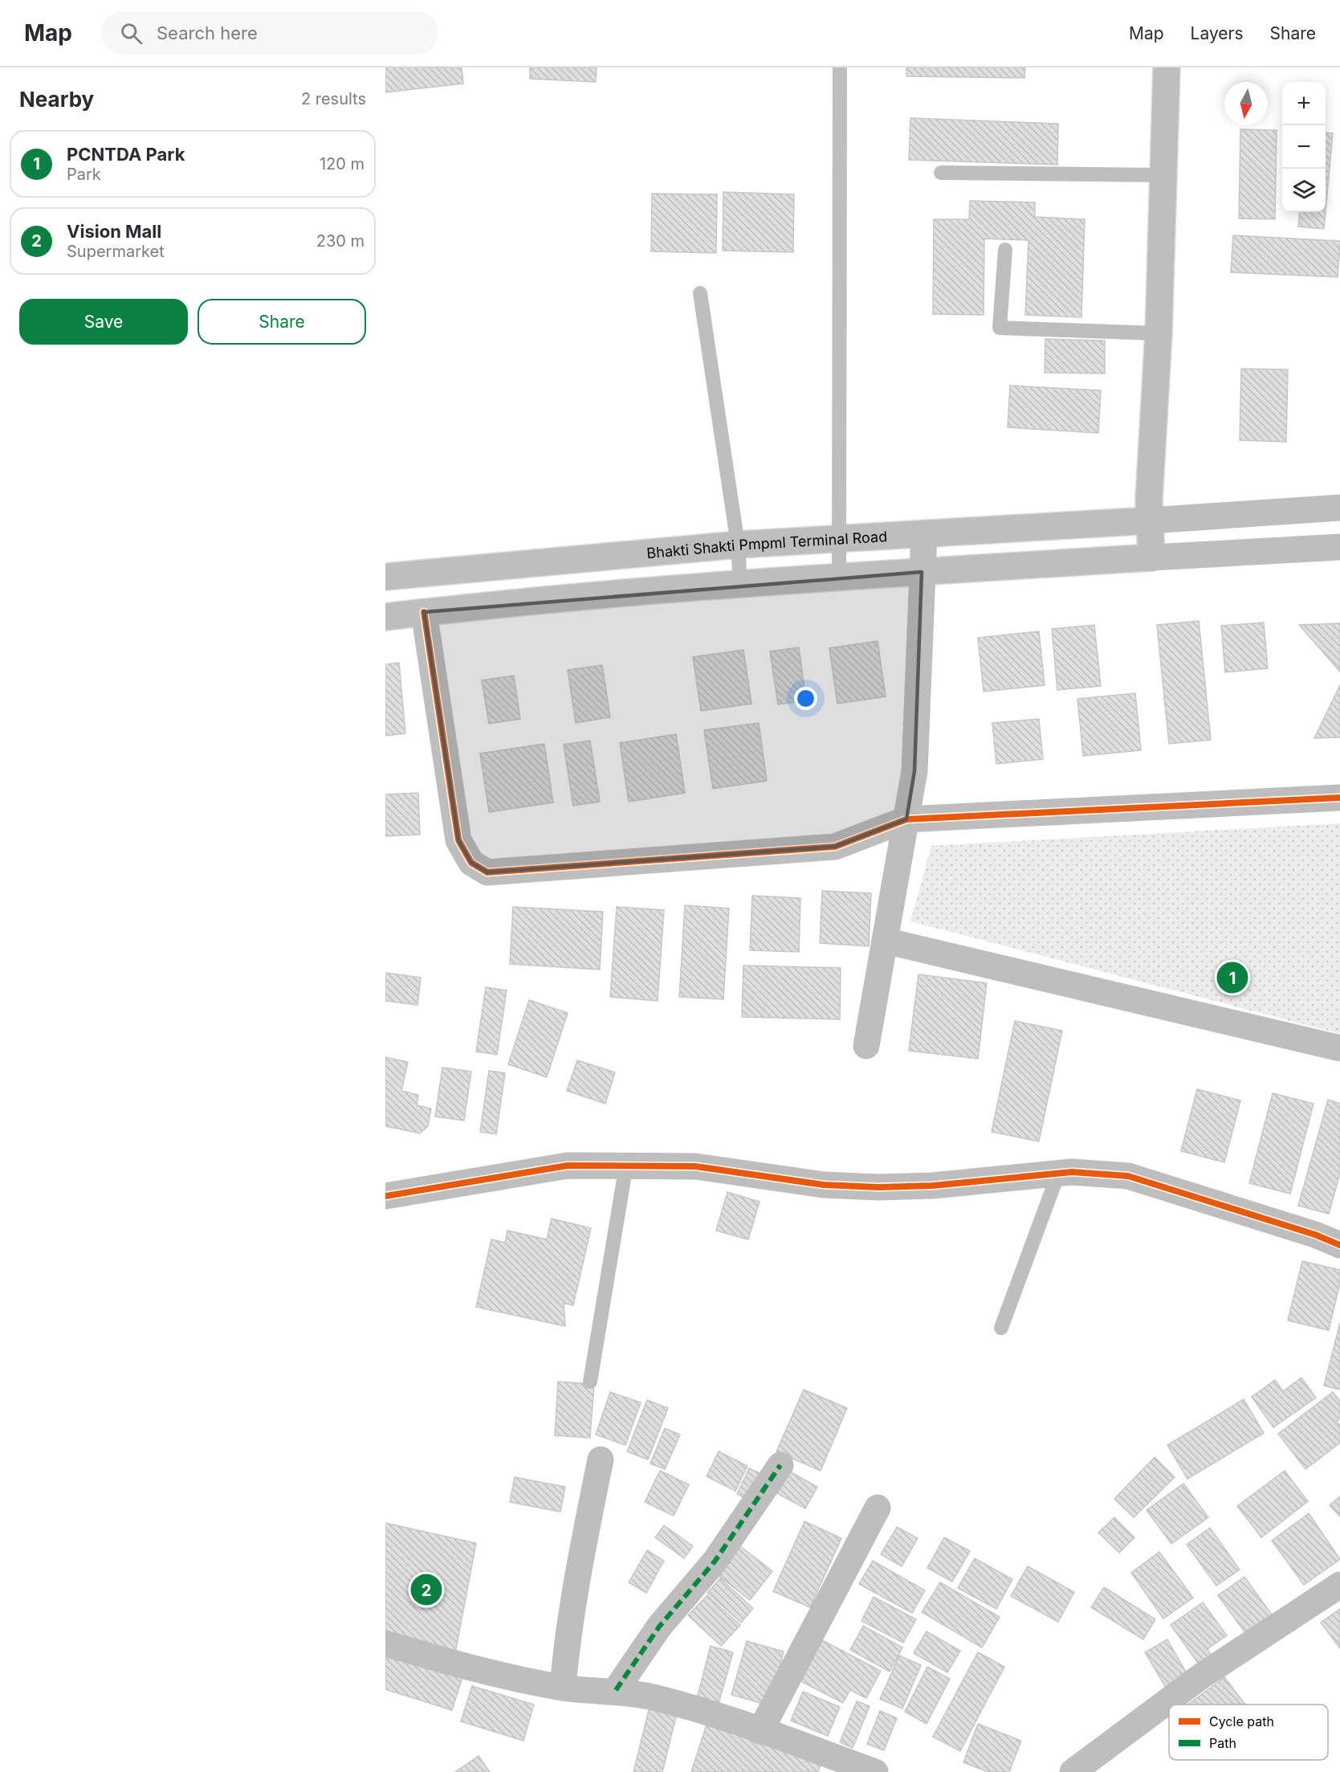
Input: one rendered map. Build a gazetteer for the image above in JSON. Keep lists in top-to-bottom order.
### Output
{
  "streets": {
    "street": ["Bhakti Shakti Pmpml Terminal Road"]
  },
  "legend": ["Cycle path", "Path"],
  "north": "bottom",
  "page": {
    "header": "Map",
    "search": "Search here",
    "nav": ["Map", "Layers", "Share"],
    "heading": ["Nearby", "2 results"],
    "map_buttons": ["+", "−"],
    "list": [
      {
        "mark": "1",
        "name": "PCNTDA Park",
        "note": "Park",
        "value": "120 m"
      },
      {
        "mark": "2",
        "name": "Vision Mall",
        "note": "Supermarket",
        "value": "230 m"
      }
    ],
    "buttons": ["Save", "Share"],
    "pins": ["1", "2"]
  }
}
